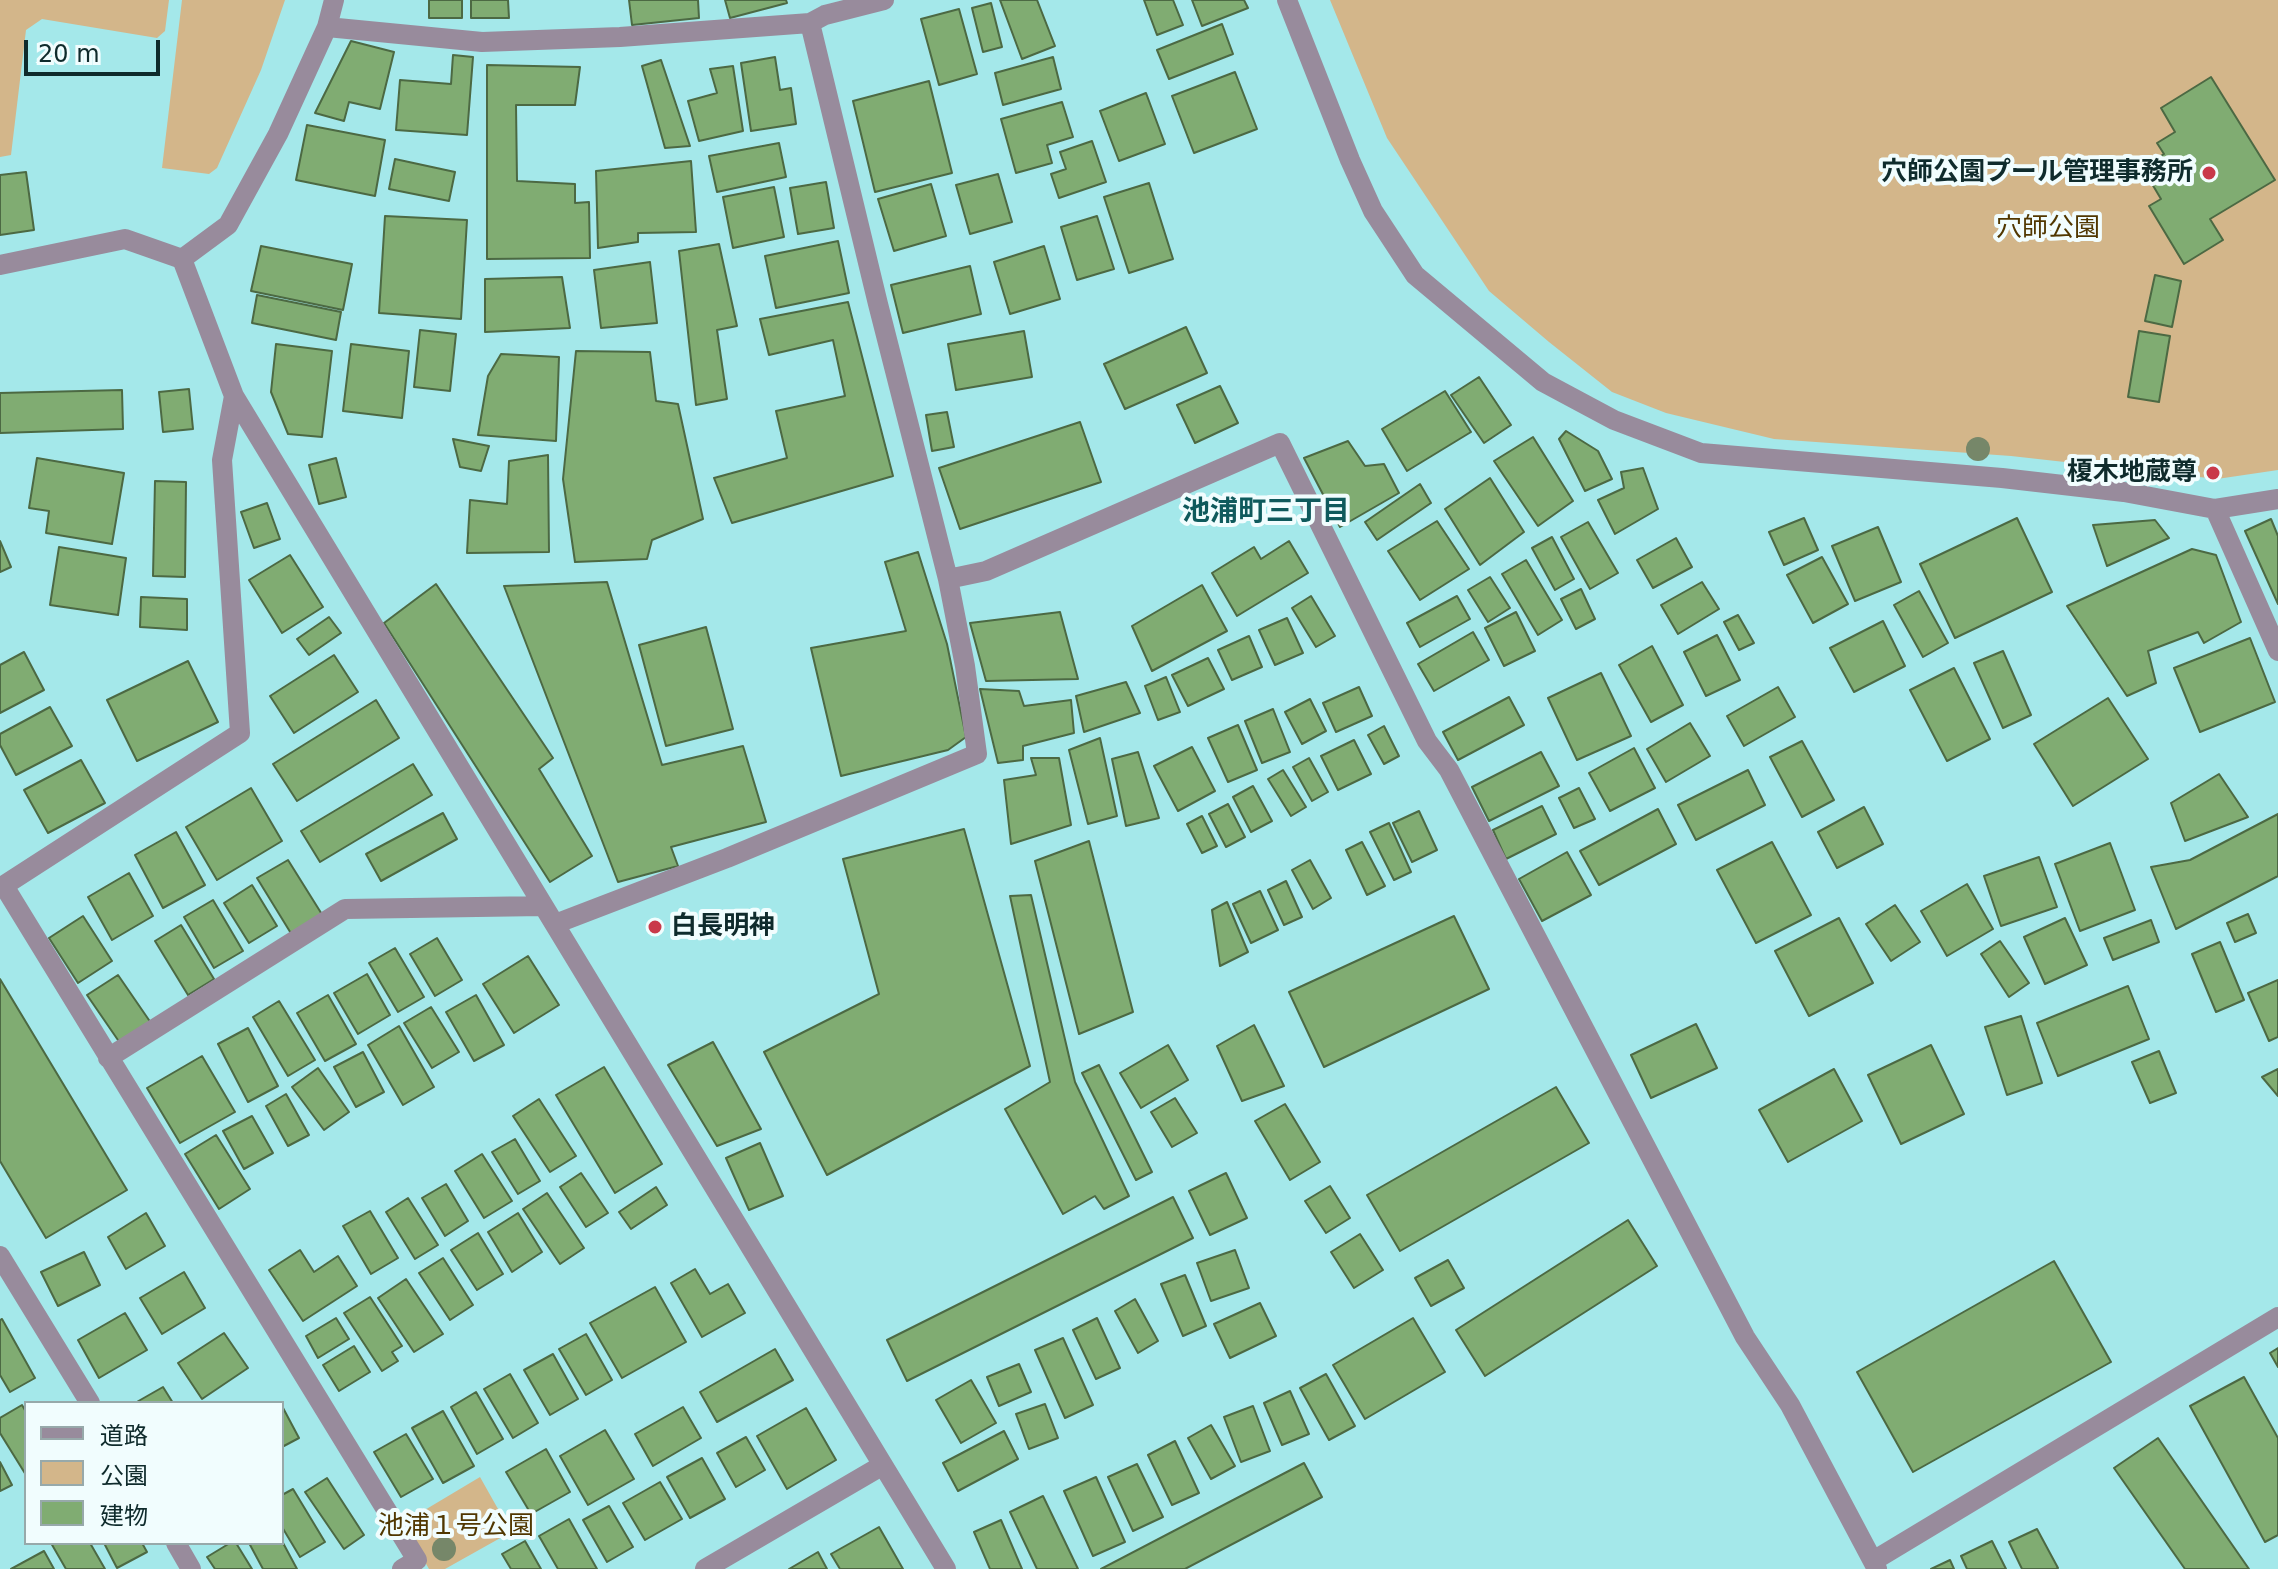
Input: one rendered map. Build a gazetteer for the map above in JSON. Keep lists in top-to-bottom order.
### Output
{
  "districts": ["池浦町三丁目"],
  "parks": ["穴師公園", "池浦１号公園"],
  "places": ["穴師公園プール管理事務所", "榎木地蔵尊", "白長明神"],
  "legend": ["道路", "公園", "建物"],
  "scale_bar": "20 m"
}
